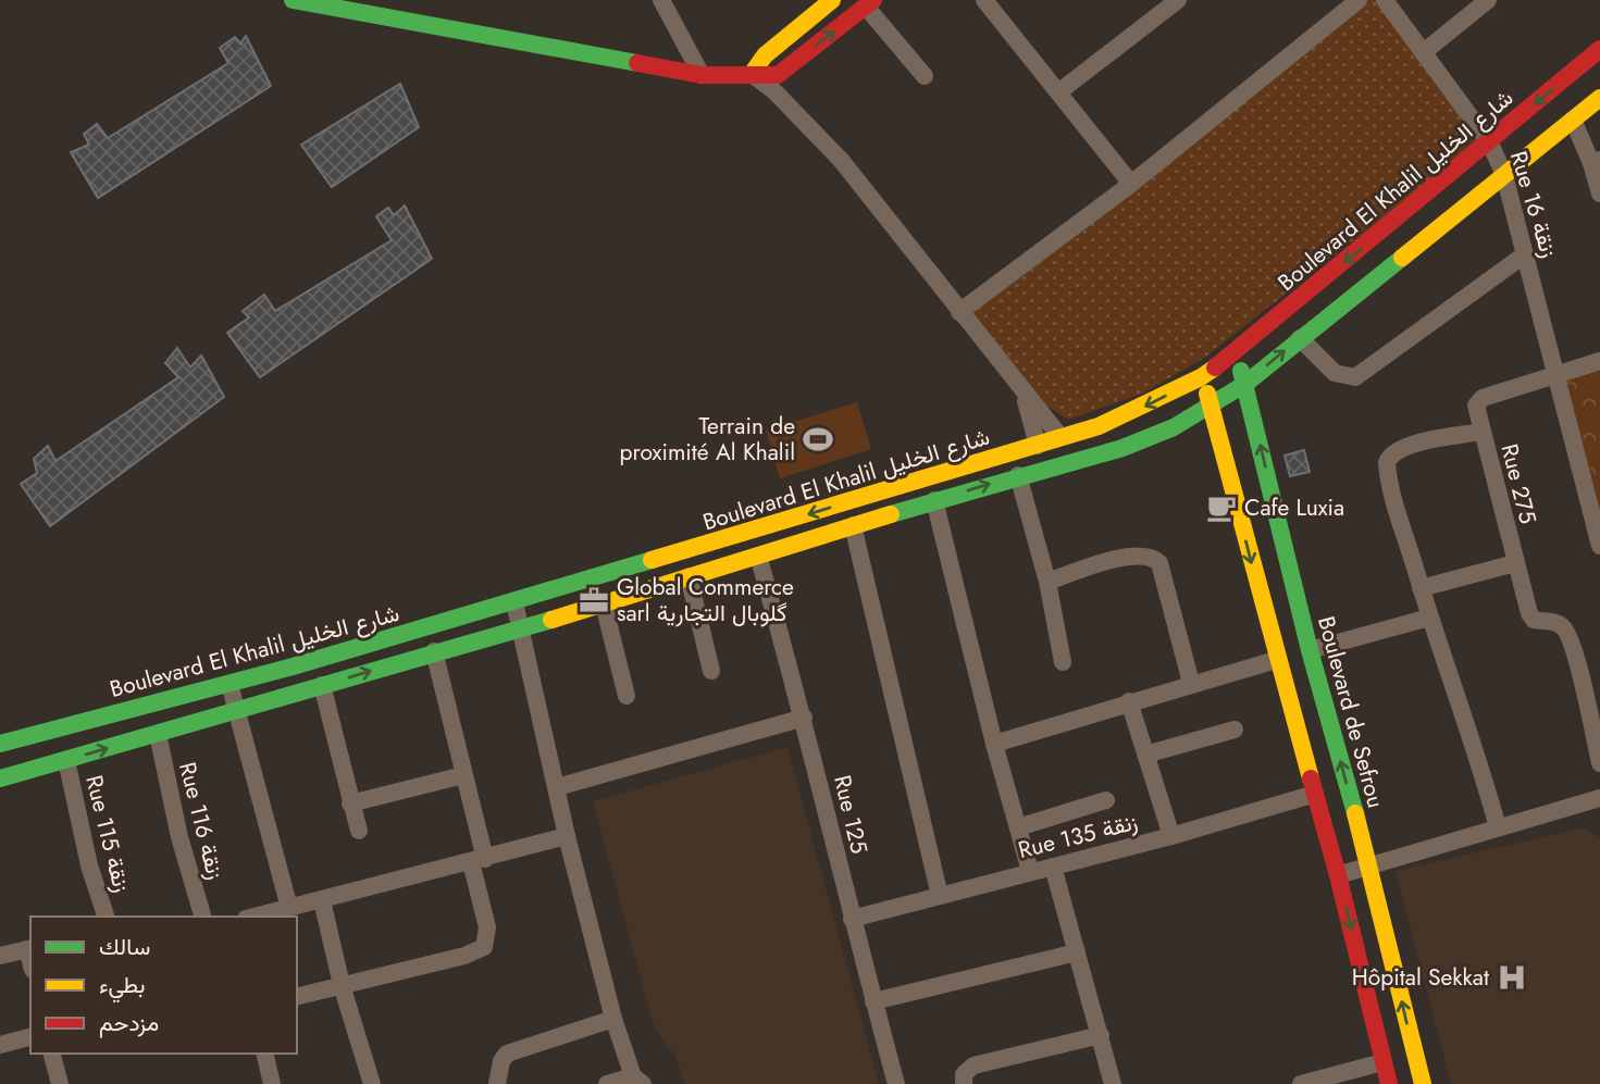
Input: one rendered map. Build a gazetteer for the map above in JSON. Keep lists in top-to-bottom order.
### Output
{
  "streets": {
    "street": [
      "Boulevard El Khalil شارع الخليل",
      "Rue 16 زنقة",
      "Rue 275",
      "Boulevard de Sefrou",
      "Rue 125",
      "Rue 116 زنقة",
      "Rue 115 زنقة",
      "Rue 135 زنقة"
    ]
  },
  "crossings": [
    ["Boulevard El Khalil شارع الخليل", "Rue 16 زنقة"],
    ["Boulevard El Khalil شارع الخليل", "Boulevard de Sefrou"],
    ["Boulevard El Khalil شارع الخليل", "Rue 125"],
    ["Boulevard El Khalil شارع الخليل", "Rue 116 زنقة"],
    ["Boulevard El Khalil شارع الخليل", "Rue 115 زنقة"],
    ["Rue 16 زنقة", "Rue 275"],
    ["Rue 125", "Rue 135 زنقة"]
  ],
  "places": {
    "sports": ["Terrain de proximité Al Khalil"],
    "cafe": ["Cafe Luxia"],
    "office": ["Global Commerce sarl گلوبال التجارية"],
    "hospital": ["Hôpital Sekkat"]
  },
  "legend": ["سالك", "بطيء", "مزدحم"]
}
